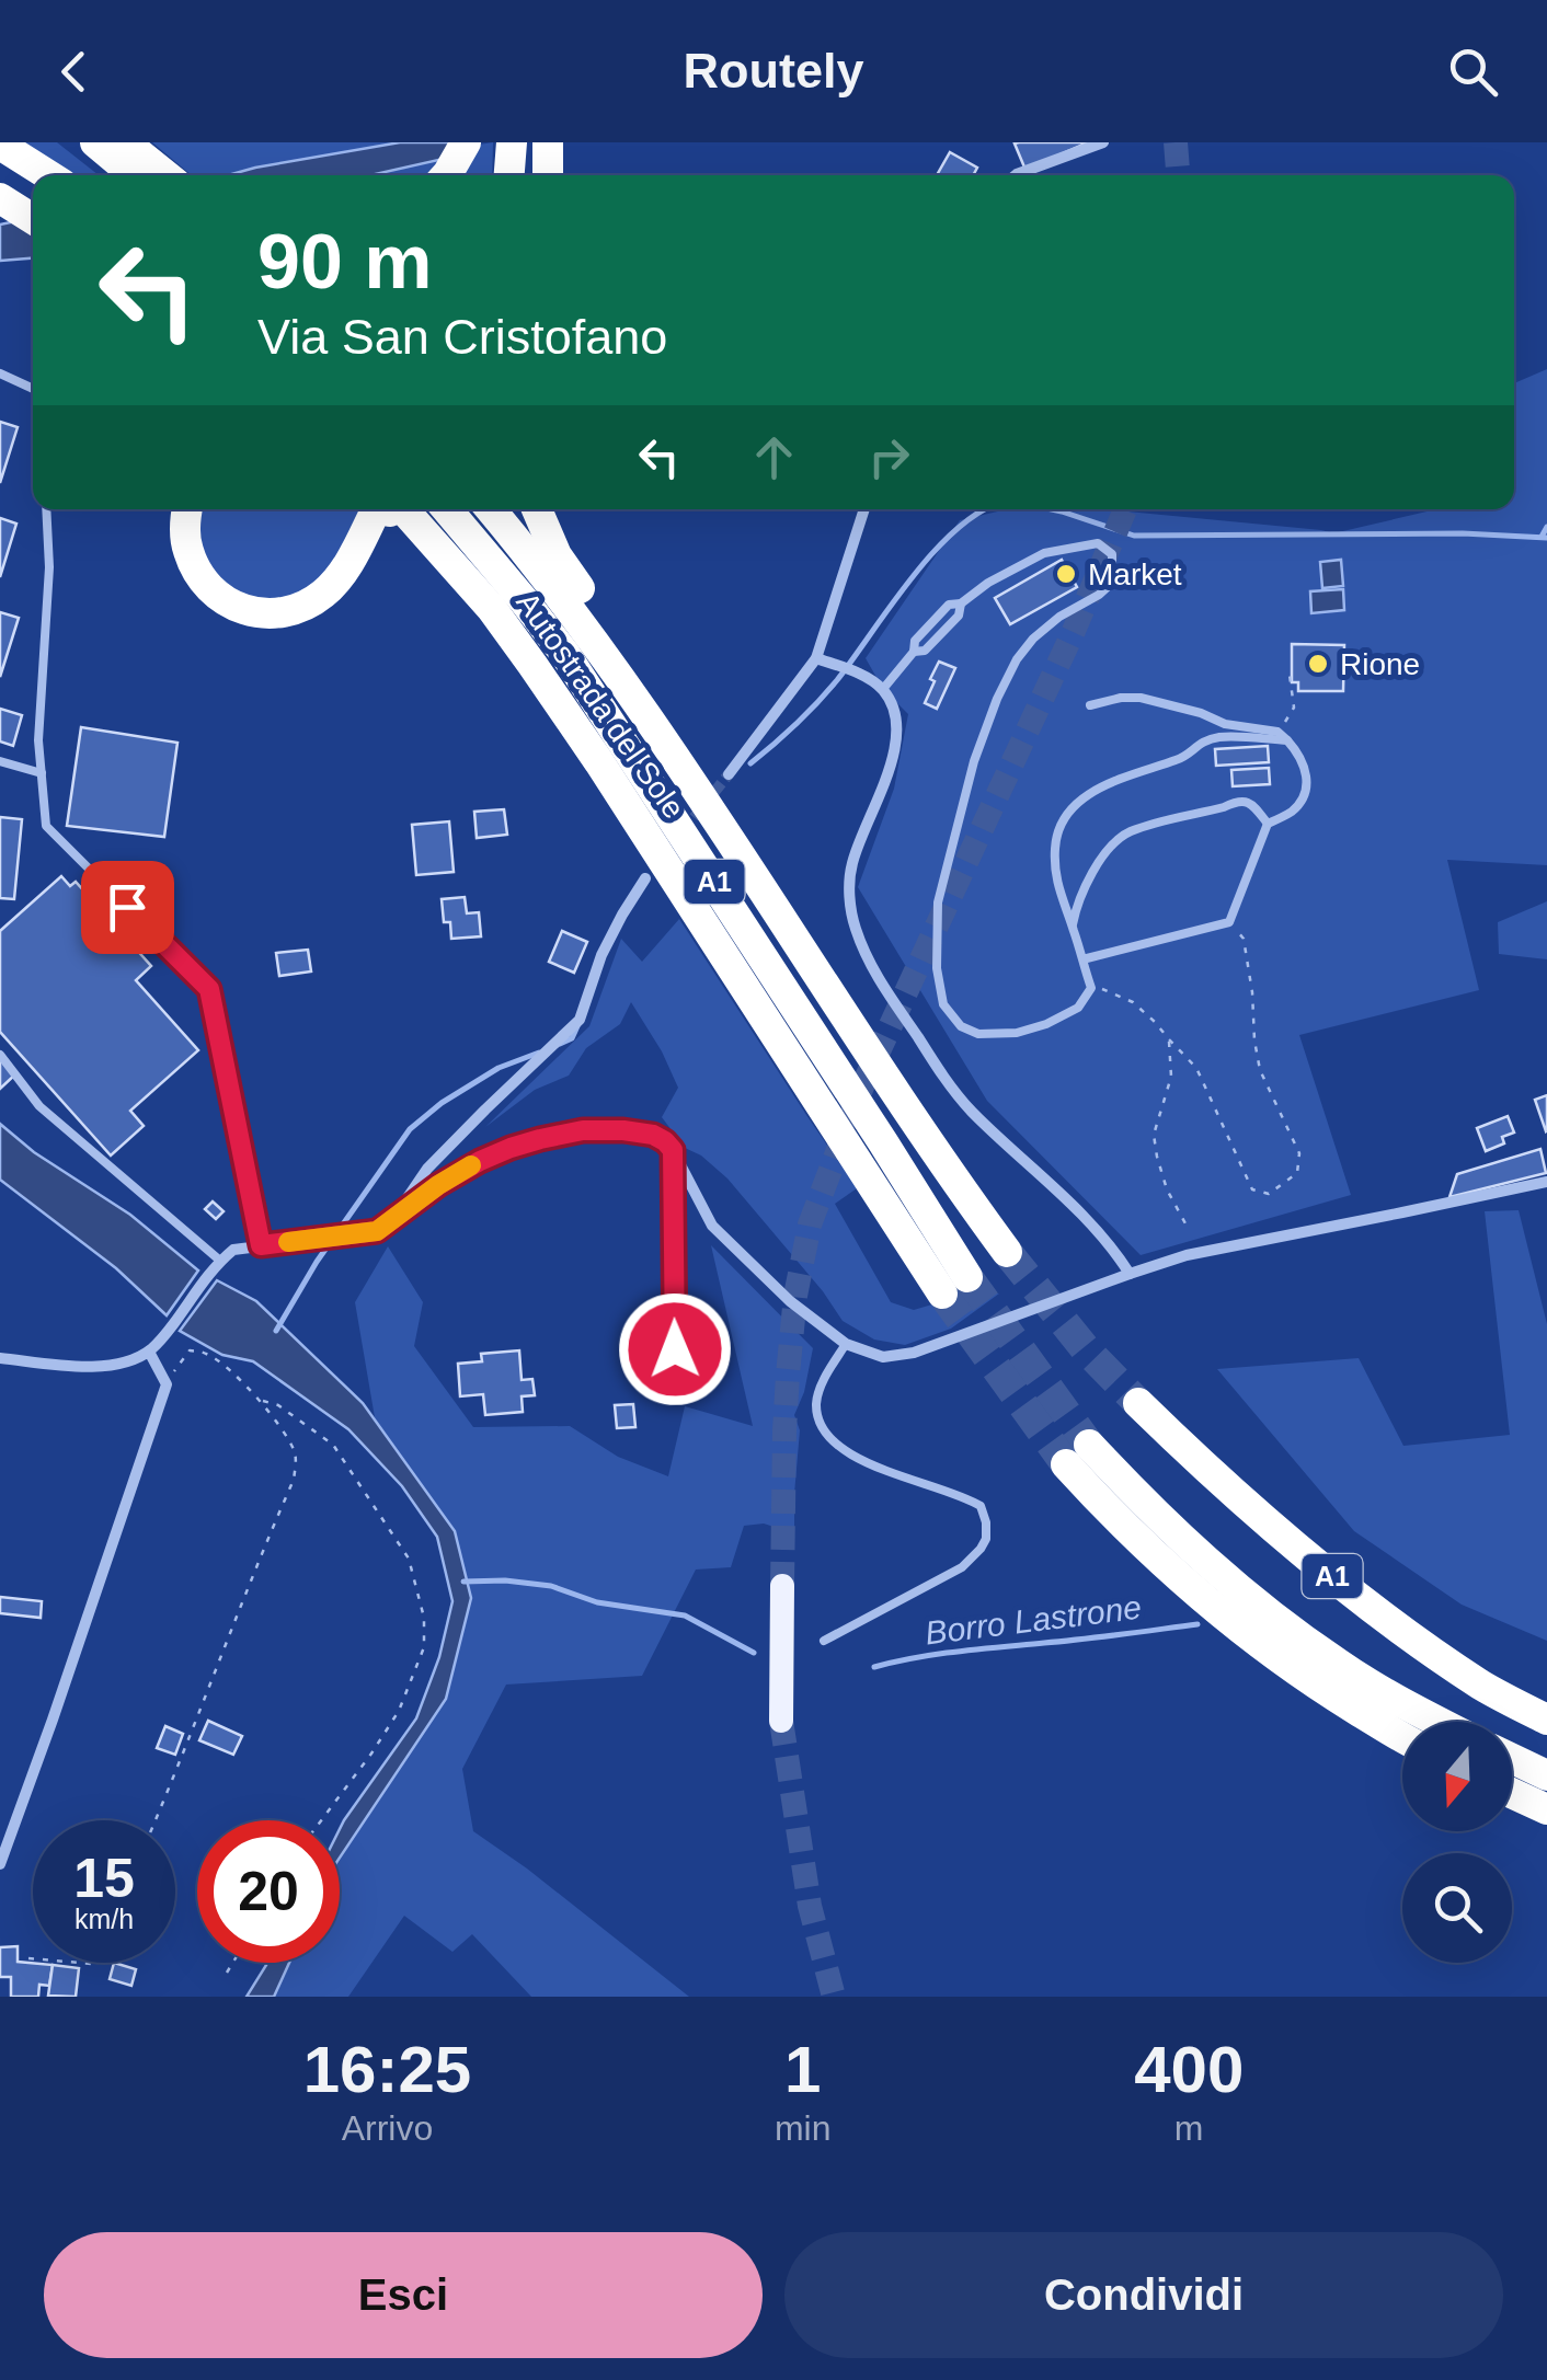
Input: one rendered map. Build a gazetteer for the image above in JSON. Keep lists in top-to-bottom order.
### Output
{
  "streets": {
    "highway": ["Autostrada del Sole", "A1"]
  },
  "water": ["Borro Lastrone"],
  "places": ["Market", "Rione"],
  "north": "bottom",
  "page": {
    "header": "Routely",
    "turn": ["90 m", "Via San Cristofano"],
    "speed": "15 km/h",
    "limit": "20",
    "eta": [
      "16:25",
      "Arrivo",
      "1",
      "min",
      "400",
      "m"
    ],
    "buttons": ["Esci", "Condividi"]
  }
}
